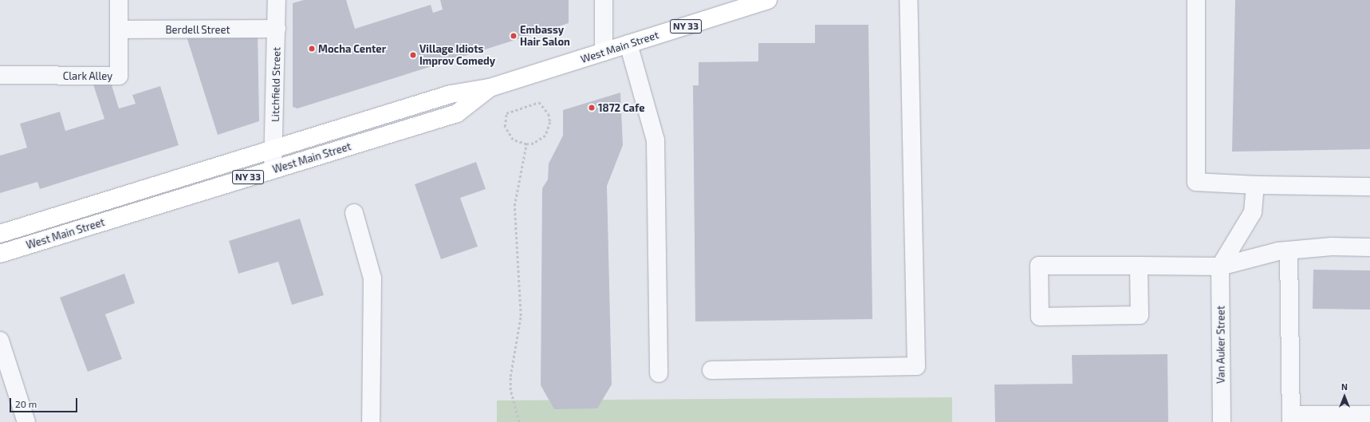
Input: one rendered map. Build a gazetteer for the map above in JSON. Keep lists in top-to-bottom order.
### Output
{
  "streets": {
    "main road": ["NY 33", "West Main Street"],
    "street": [
      "Berdell Street",
      "Clark Alley",
      "Litchfield Street",
      "Van Auker Street"
    ]
  },
  "crossings": [
    ["Berdell Street", "Clark Alley"],
    ["Berdell Street", "Litchfield Street"],
    ["West Main Street", "Litchfield Street"]
  ],
  "places": [
    "Embassy Hair Salon",
    "Mocha Center",
    "Village Idiots Improv Comedy",
    "1872 Cafe"
  ],
  "scale_bar": "20 m",
  "north": "top"
}
